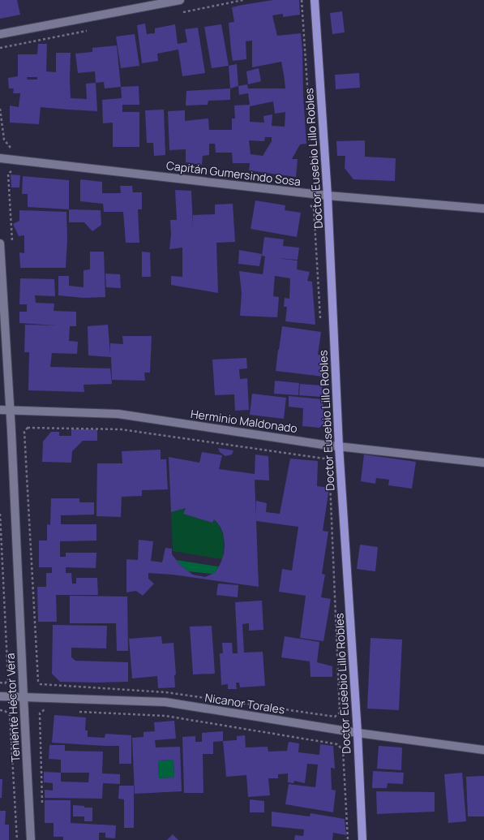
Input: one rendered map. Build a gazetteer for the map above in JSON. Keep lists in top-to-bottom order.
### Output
{
  "streets": {
    "main road": ["Doctor Eusebio Lillo Robles"],
    "street": [
      "Capitán Gumersindo Sosa",
      "Herminio Maldonado",
      "Nicanor Torales",
      "Teniente Héctor Vera"
    ]
  },
  "crossings": [
    ["Doctor Eusebio Lillo Robles", "Capitán Gumersindo Sosa"],
    ["Doctor Eusebio Lillo Robles", "Herminio Maldonado"],
    ["Doctor Eusebio Lillo Robles", "Nicanor Torales"],
    ["Herminio Maldonado", "Teniente Héctor Vera"],
    ["Nicanor Torales", "Teniente Héctor Vera"]
  ]
}
